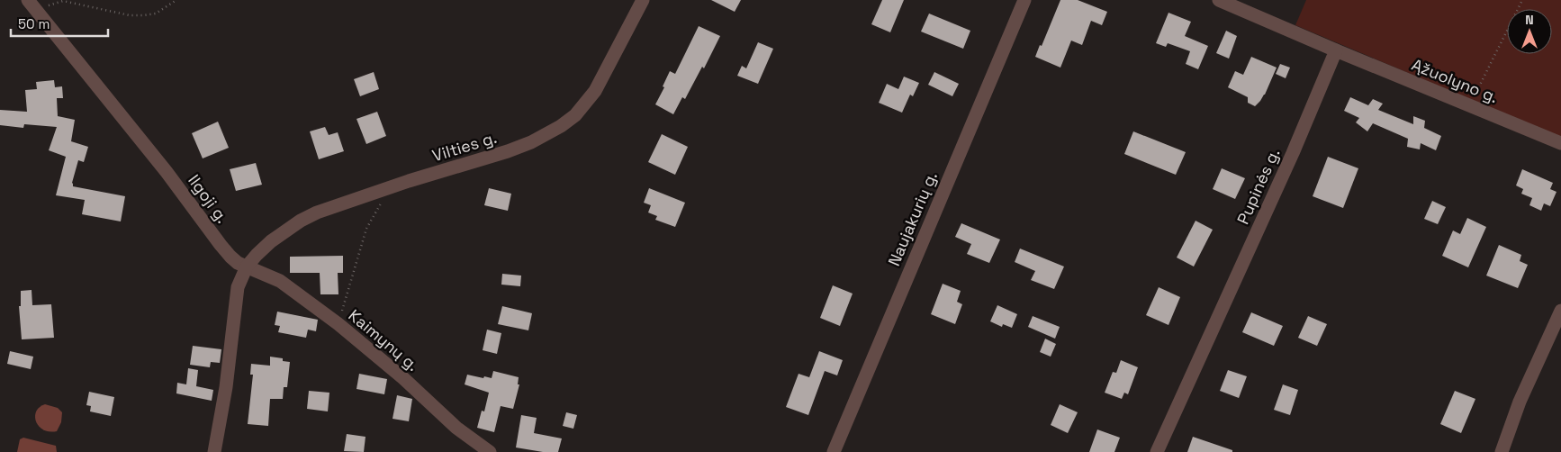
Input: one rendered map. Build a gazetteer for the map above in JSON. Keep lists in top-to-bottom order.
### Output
{
  "streets": {
    "street": [
      "Ąžuolyno g.",
      "Vilties g.",
      "Pupinės g.",
      "Ilgoji g.",
      "Naujakurių g.",
      "Kaimynų g."
    ]
  },
  "crossings": [
    ["Ąžuolyno g.", "Pupinės g."],
    ["Vilties g.", "Ilgoji g."],
    ["Vilties g.", "Kaimynų g."],
    ["Ilgoji g.", "Kaimynų g."]
  ],
  "scale_bar": "50 m",
  "north": "top"
}
